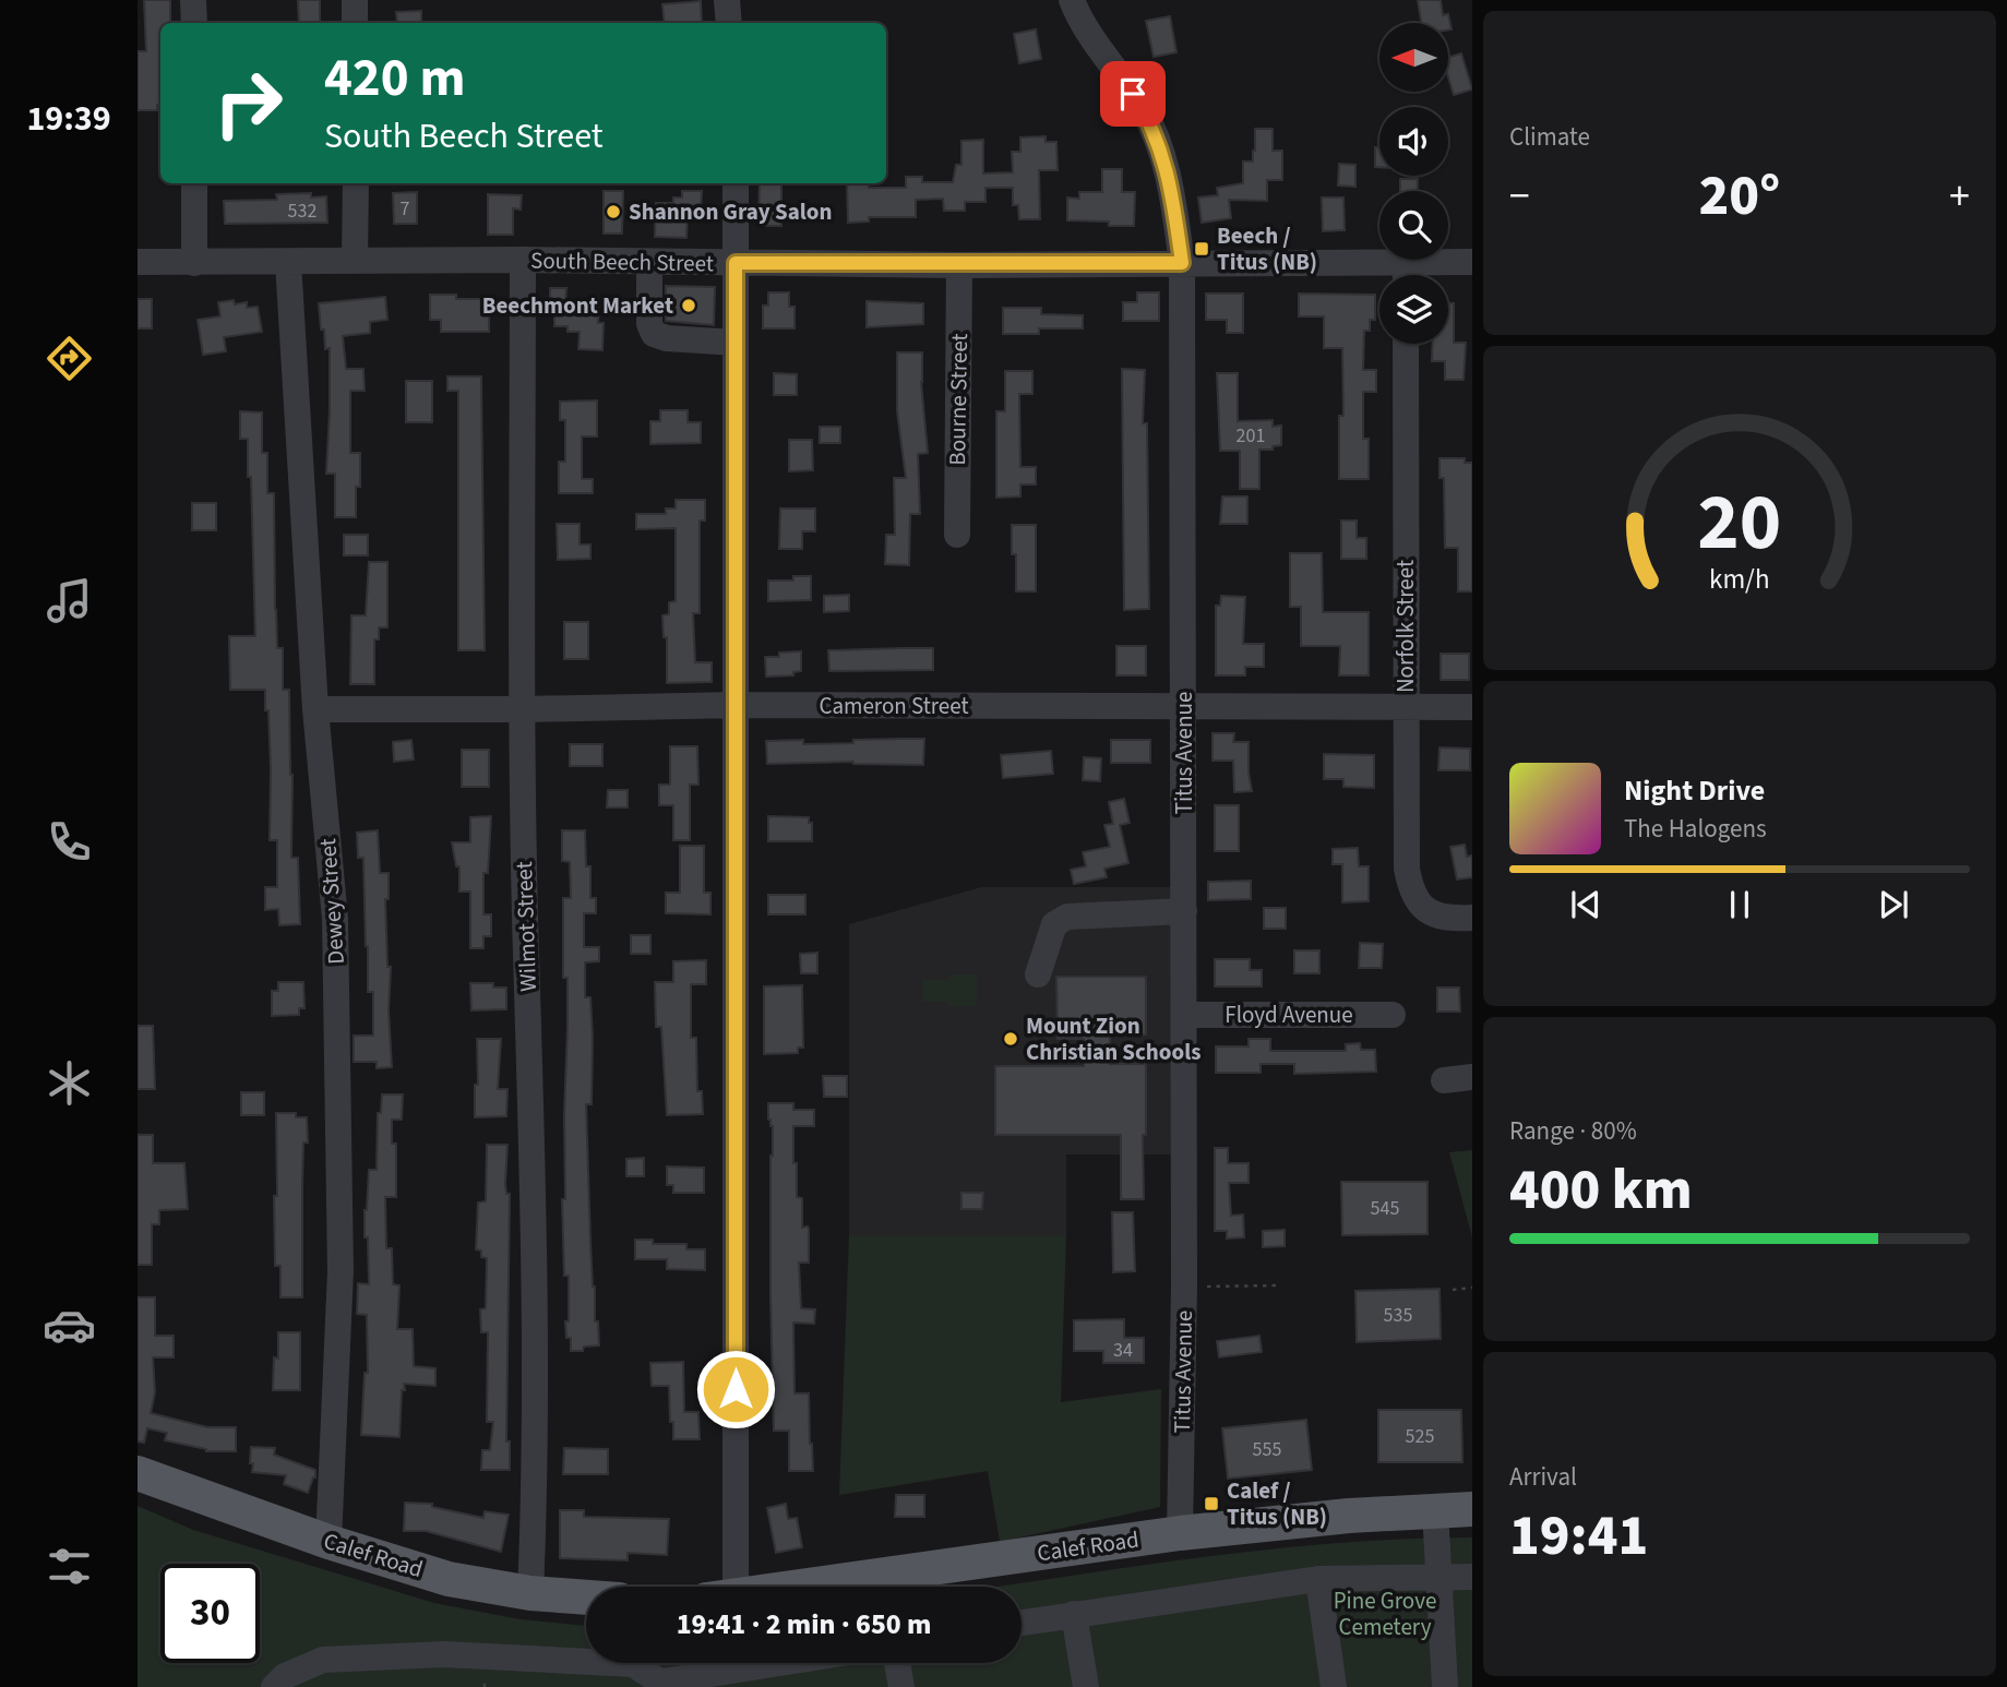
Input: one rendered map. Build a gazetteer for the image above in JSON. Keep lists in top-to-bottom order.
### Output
{
  "streets": {
    "main road": ["Calef Road"],
    "street": [
      "South Beech Street",
      "Bourne Street",
      "Norfolk Street",
      "Cameron Street",
      "Titus Avenue",
      "Dewey Street",
      "Wilmot Street",
      "Floyd Avenue"
    ]
  },
  "crossings": [
    ["South Beech Street", "Bourne Street"],
    ["South Beech Street", "Titus Avenue"],
    ["South Beech Street", "Dewey Street"],
    ["South Beech Street", "Wilmot Street"],
    ["Norfolk Street", "Cameron Street"],
    ["Cameron Street", "Titus Avenue"],
    ["Cameron Street", "Dewey Street"],
    ["Cameron Street", "Wilmot Street"],
    ["Titus Avenue", "Floyd Avenue"],
    ["Titus Avenue", "Calef Road"],
    ["Dewey Street", "Calef Road"],
    ["Wilmot Street", "Calef Road"]
  ],
  "parks": ["Pine Grove Cemetery"],
  "places": {
    "other": ["Shannon Gray Salon", "Beechmont Market", "Mount Zion Christian Schools"],
    "transit": ["Beech / Titus (NB)", "Calef / Titus (NB)"]
  },
  "house_numbers": [
    "7",
    "532",
    "201",
    "545",
    "535",
    "34",
    "525",
    "555"
  ],
  "north": "left",
  "page": {
    "tabs": "19:39",
    "tile": [
      "Climate",
      ["Range · 80%", "400 km"],
      ["Arrival", "19:41"]
    ],
    "turn": ["420 m", "South Beech Street"],
    "heat": ["−", "20°", "+"],
    "song": ["Night Drive", "The Halogens"],
    "limit": "30",
    "trip": "19:41 · 2 min · 650 m",
    "gauge": ["20", "km/h"]
  }
}
